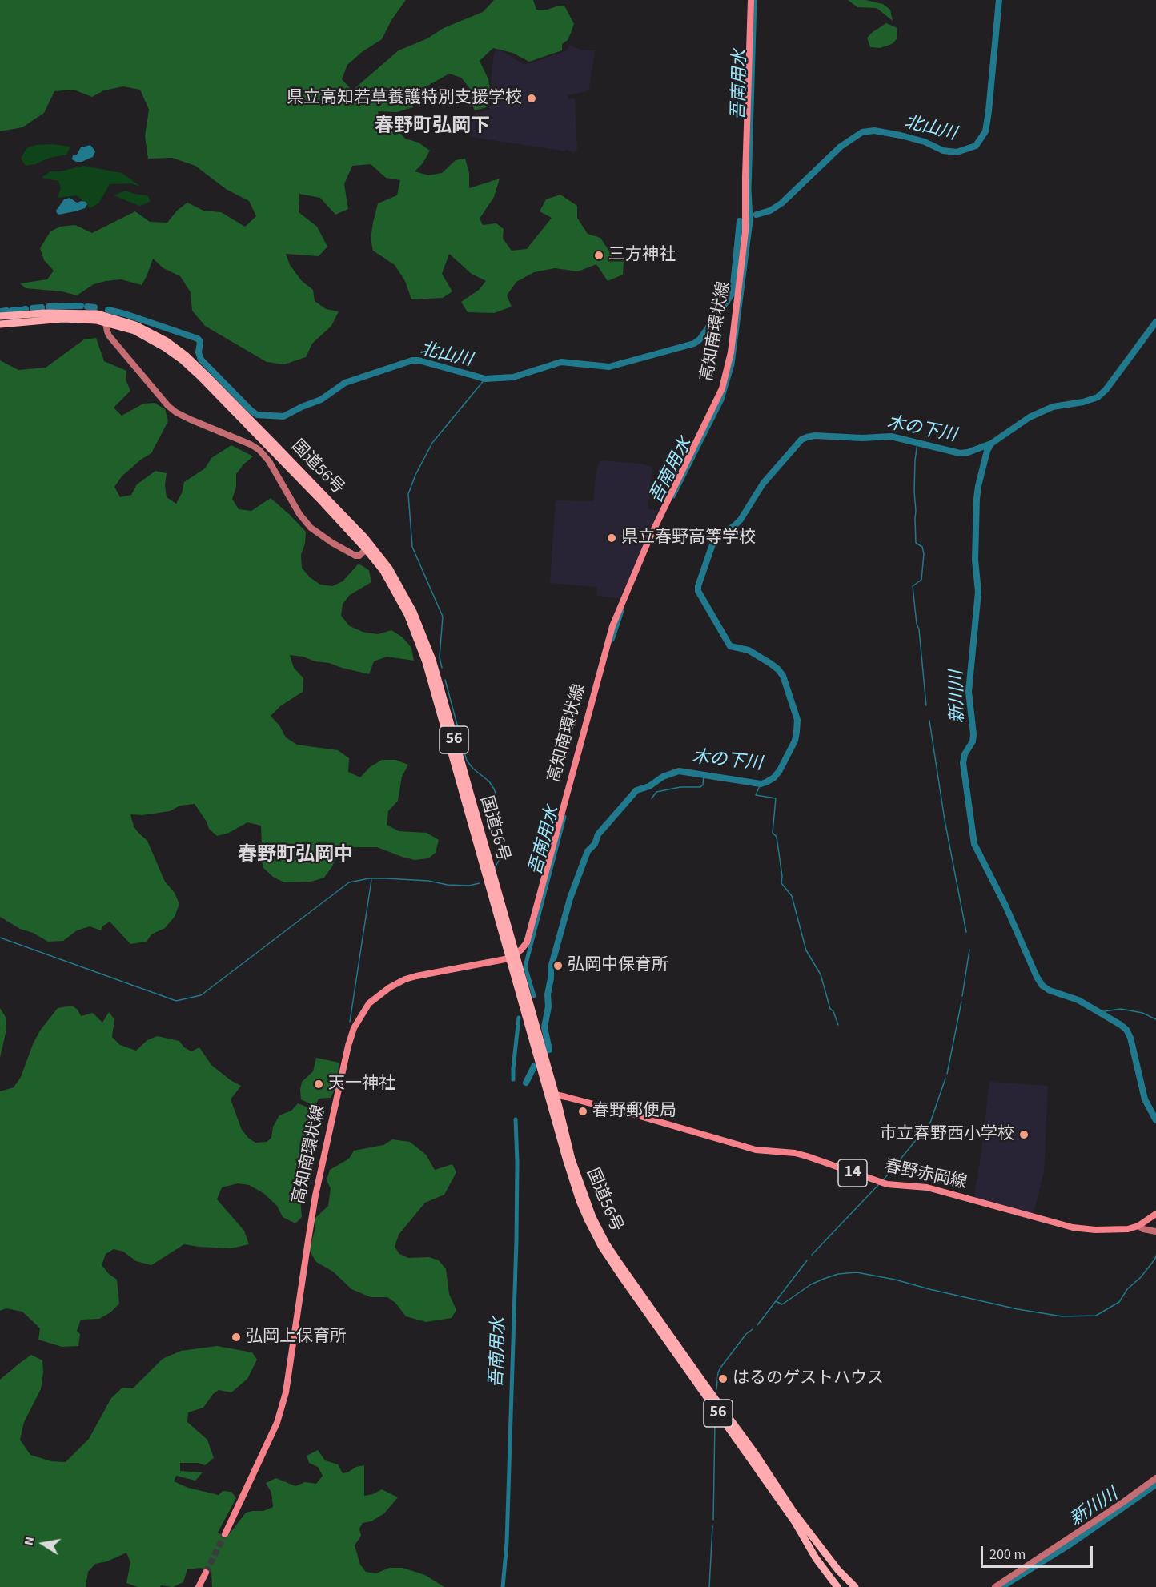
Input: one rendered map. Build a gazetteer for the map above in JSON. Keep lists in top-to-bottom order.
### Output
{
  "streets": {
    "highway": ["国道56号", "56"],
    "main road": ["高知南環状線", "14", "春野赤岡線"]
  },
  "crossings": [
    ["高知南環状線", "国道56号"],
    ["国道56号", "56"],
    ["国道56号", "春野赤岡線"]
  ],
  "districts": ["春野町弘岡下", "春野町弘岡中"],
  "water": [
    "吾南用水",
    "北山川",
    "木の下川",
    "新川川"
  ],
  "places": [
    "県立高知若草養護特別支援学校",
    "三方神社",
    "県立春野高等学校",
    "弘岡中保育所",
    "天一神社",
    "春野郵便局",
    "市立春野西小学校",
    "弘岡上保育所",
    "はるのゲストハウス"
  ],
  "scale_bar": "200 m",
  "north": "left"
}
